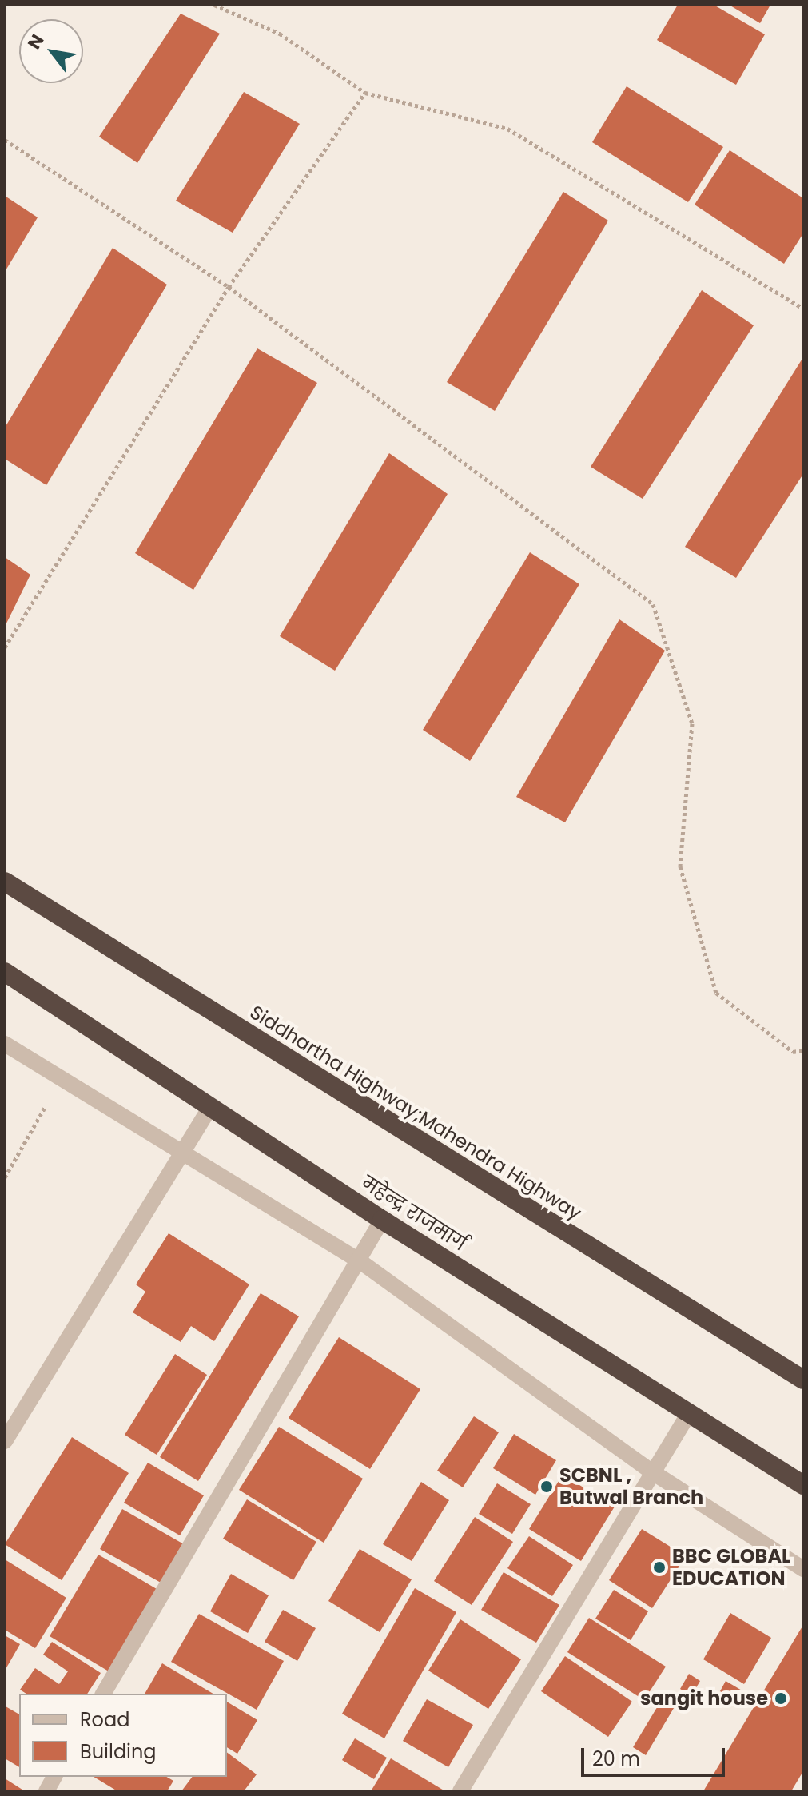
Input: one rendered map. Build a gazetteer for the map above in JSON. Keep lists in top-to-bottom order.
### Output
{
  "streets": {
    "highway": ["Siddhartha Highway;Mahendra Highway", "महेन्द्र राजमार्ग"]
  },
  "places": ["SCBNL , Butwal Branch", "BBC GLOBAL EDUCATION", "sangit house"],
  "legend": ["Road", "Building"],
  "scale_bar": "20 m",
  "north": "top left"
}
